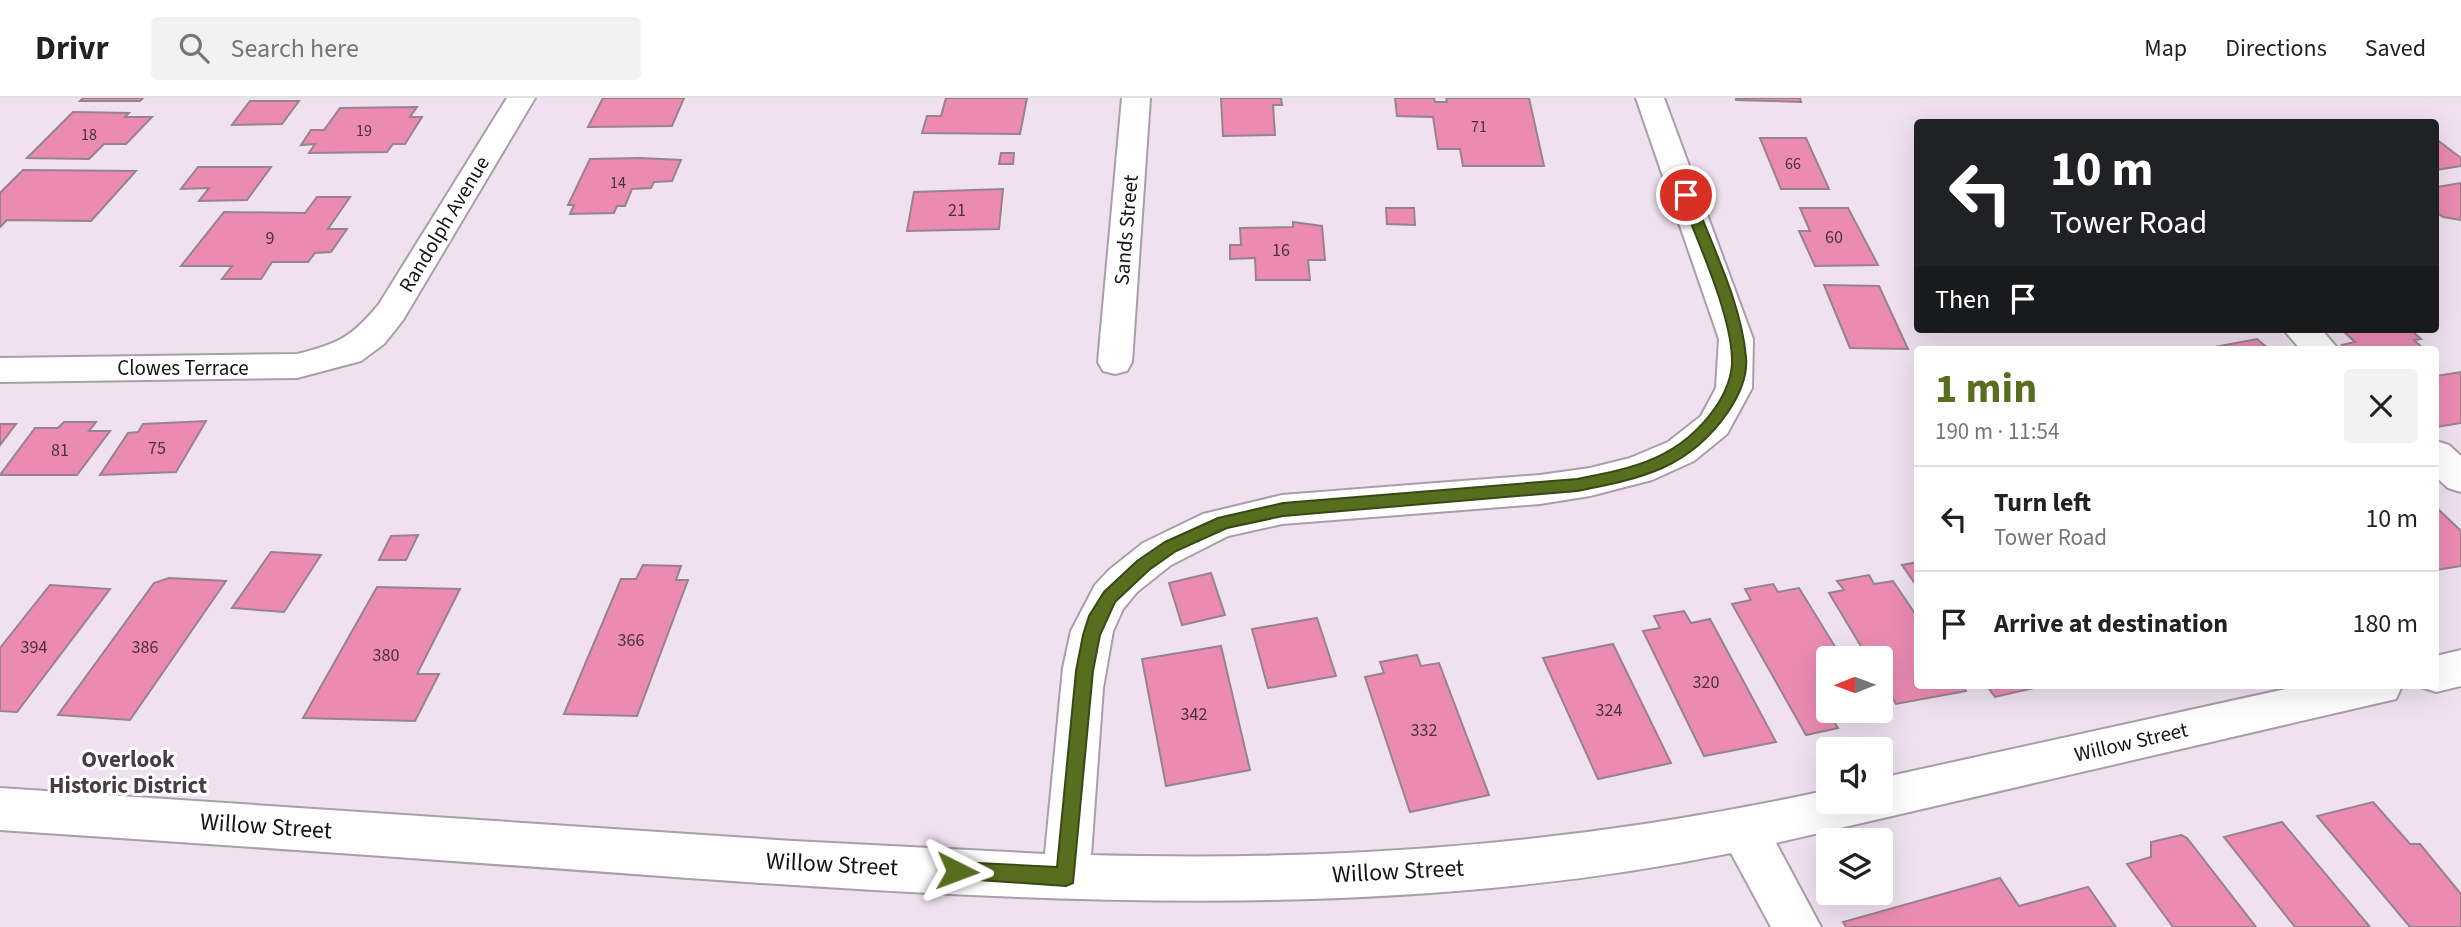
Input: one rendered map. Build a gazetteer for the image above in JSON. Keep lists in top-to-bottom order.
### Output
{
  "streets": {
    "street": [
      "Randolph Avenue",
      "Sands Street",
      "Clowes Terrace",
      "Willow Street"
    ]
  },
  "crossings": [
    ["Randolph Avenue", "Clowes Terrace"]
  ],
  "districts": ["Overlook Historic District"],
  "house_numbers": [
    "71",
    "19",
    "18",
    "66",
    "14",
    "21",
    "60",
    "9",
    "16",
    "75",
    "81",
    "366",
    "394",
    "386",
    "380",
    "320",
    "324",
    "342",
    "332"
  ],
  "north": "left",
  "page": {
    "header": "Drivr",
    "search": "Search here",
    "nav": ["Map", "Directions", "Saved"],
    "turn": ["10 m", "Tower Road"],
    "then": "Then",
    "heading": ["1 min", "190 m · 11:54"],
    "list": [
      {
        "name": "Turn left",
        "note": "Tower Road",
        "value": "10 m"
      },
      {
        "name": "Arrive at destination",
        "value": "180 m"
      }
    ]
  }
}
